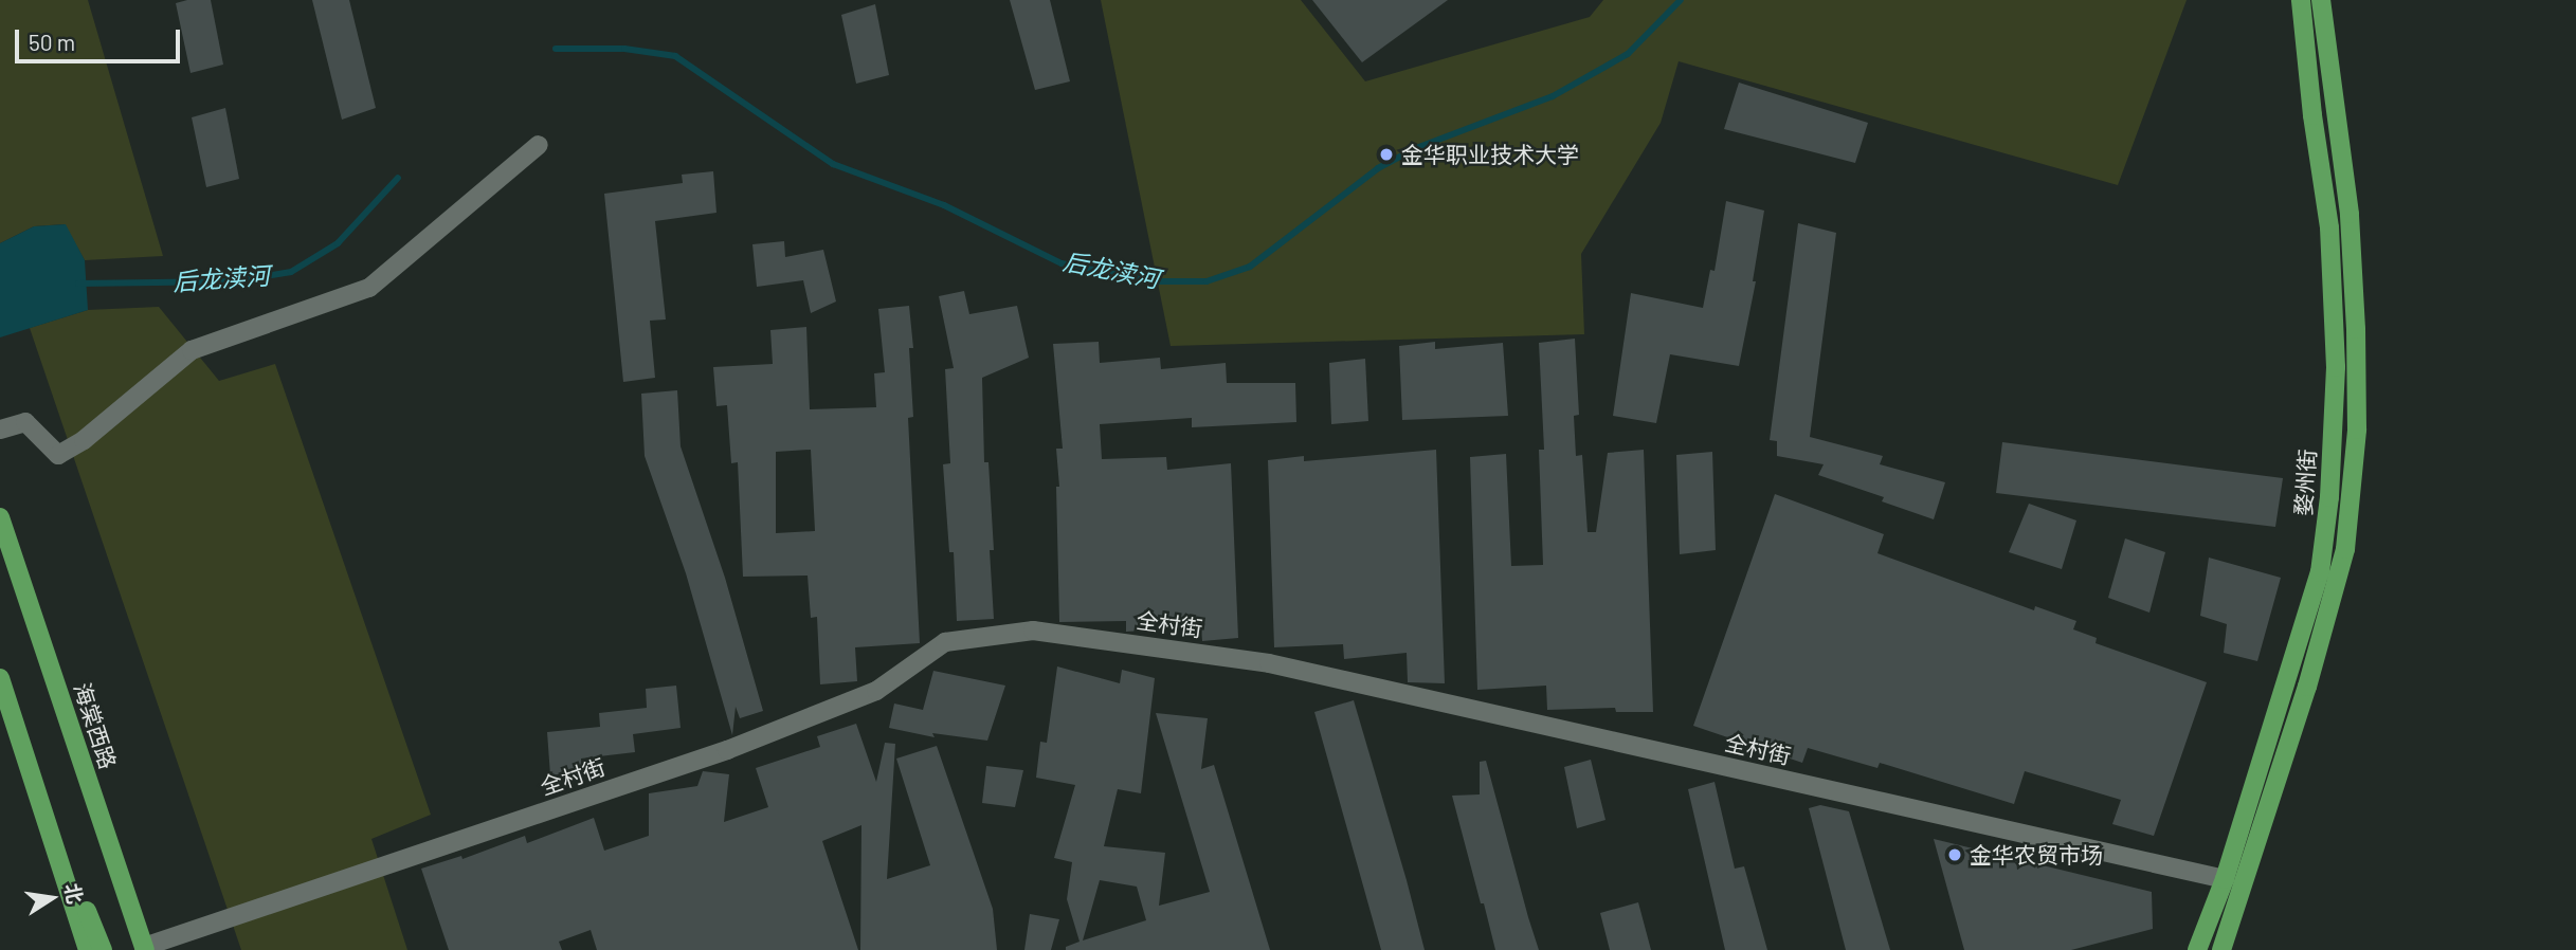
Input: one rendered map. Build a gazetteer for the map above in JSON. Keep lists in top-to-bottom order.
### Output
{
  "streets": {
    "main road": ["婺州街", "海棠西路"],
    "street": ["全村街"]
  },
  "crossings": [
    ["婺州街", "全村街"],
    ["全村街", "海棠西路"]
  ],
  "water": ["后龙渎河"],
  "places": ["金华职业技术大学", "金华农贸市场"],
  "scale_bar": "50 m",
  "north": "right"
}
